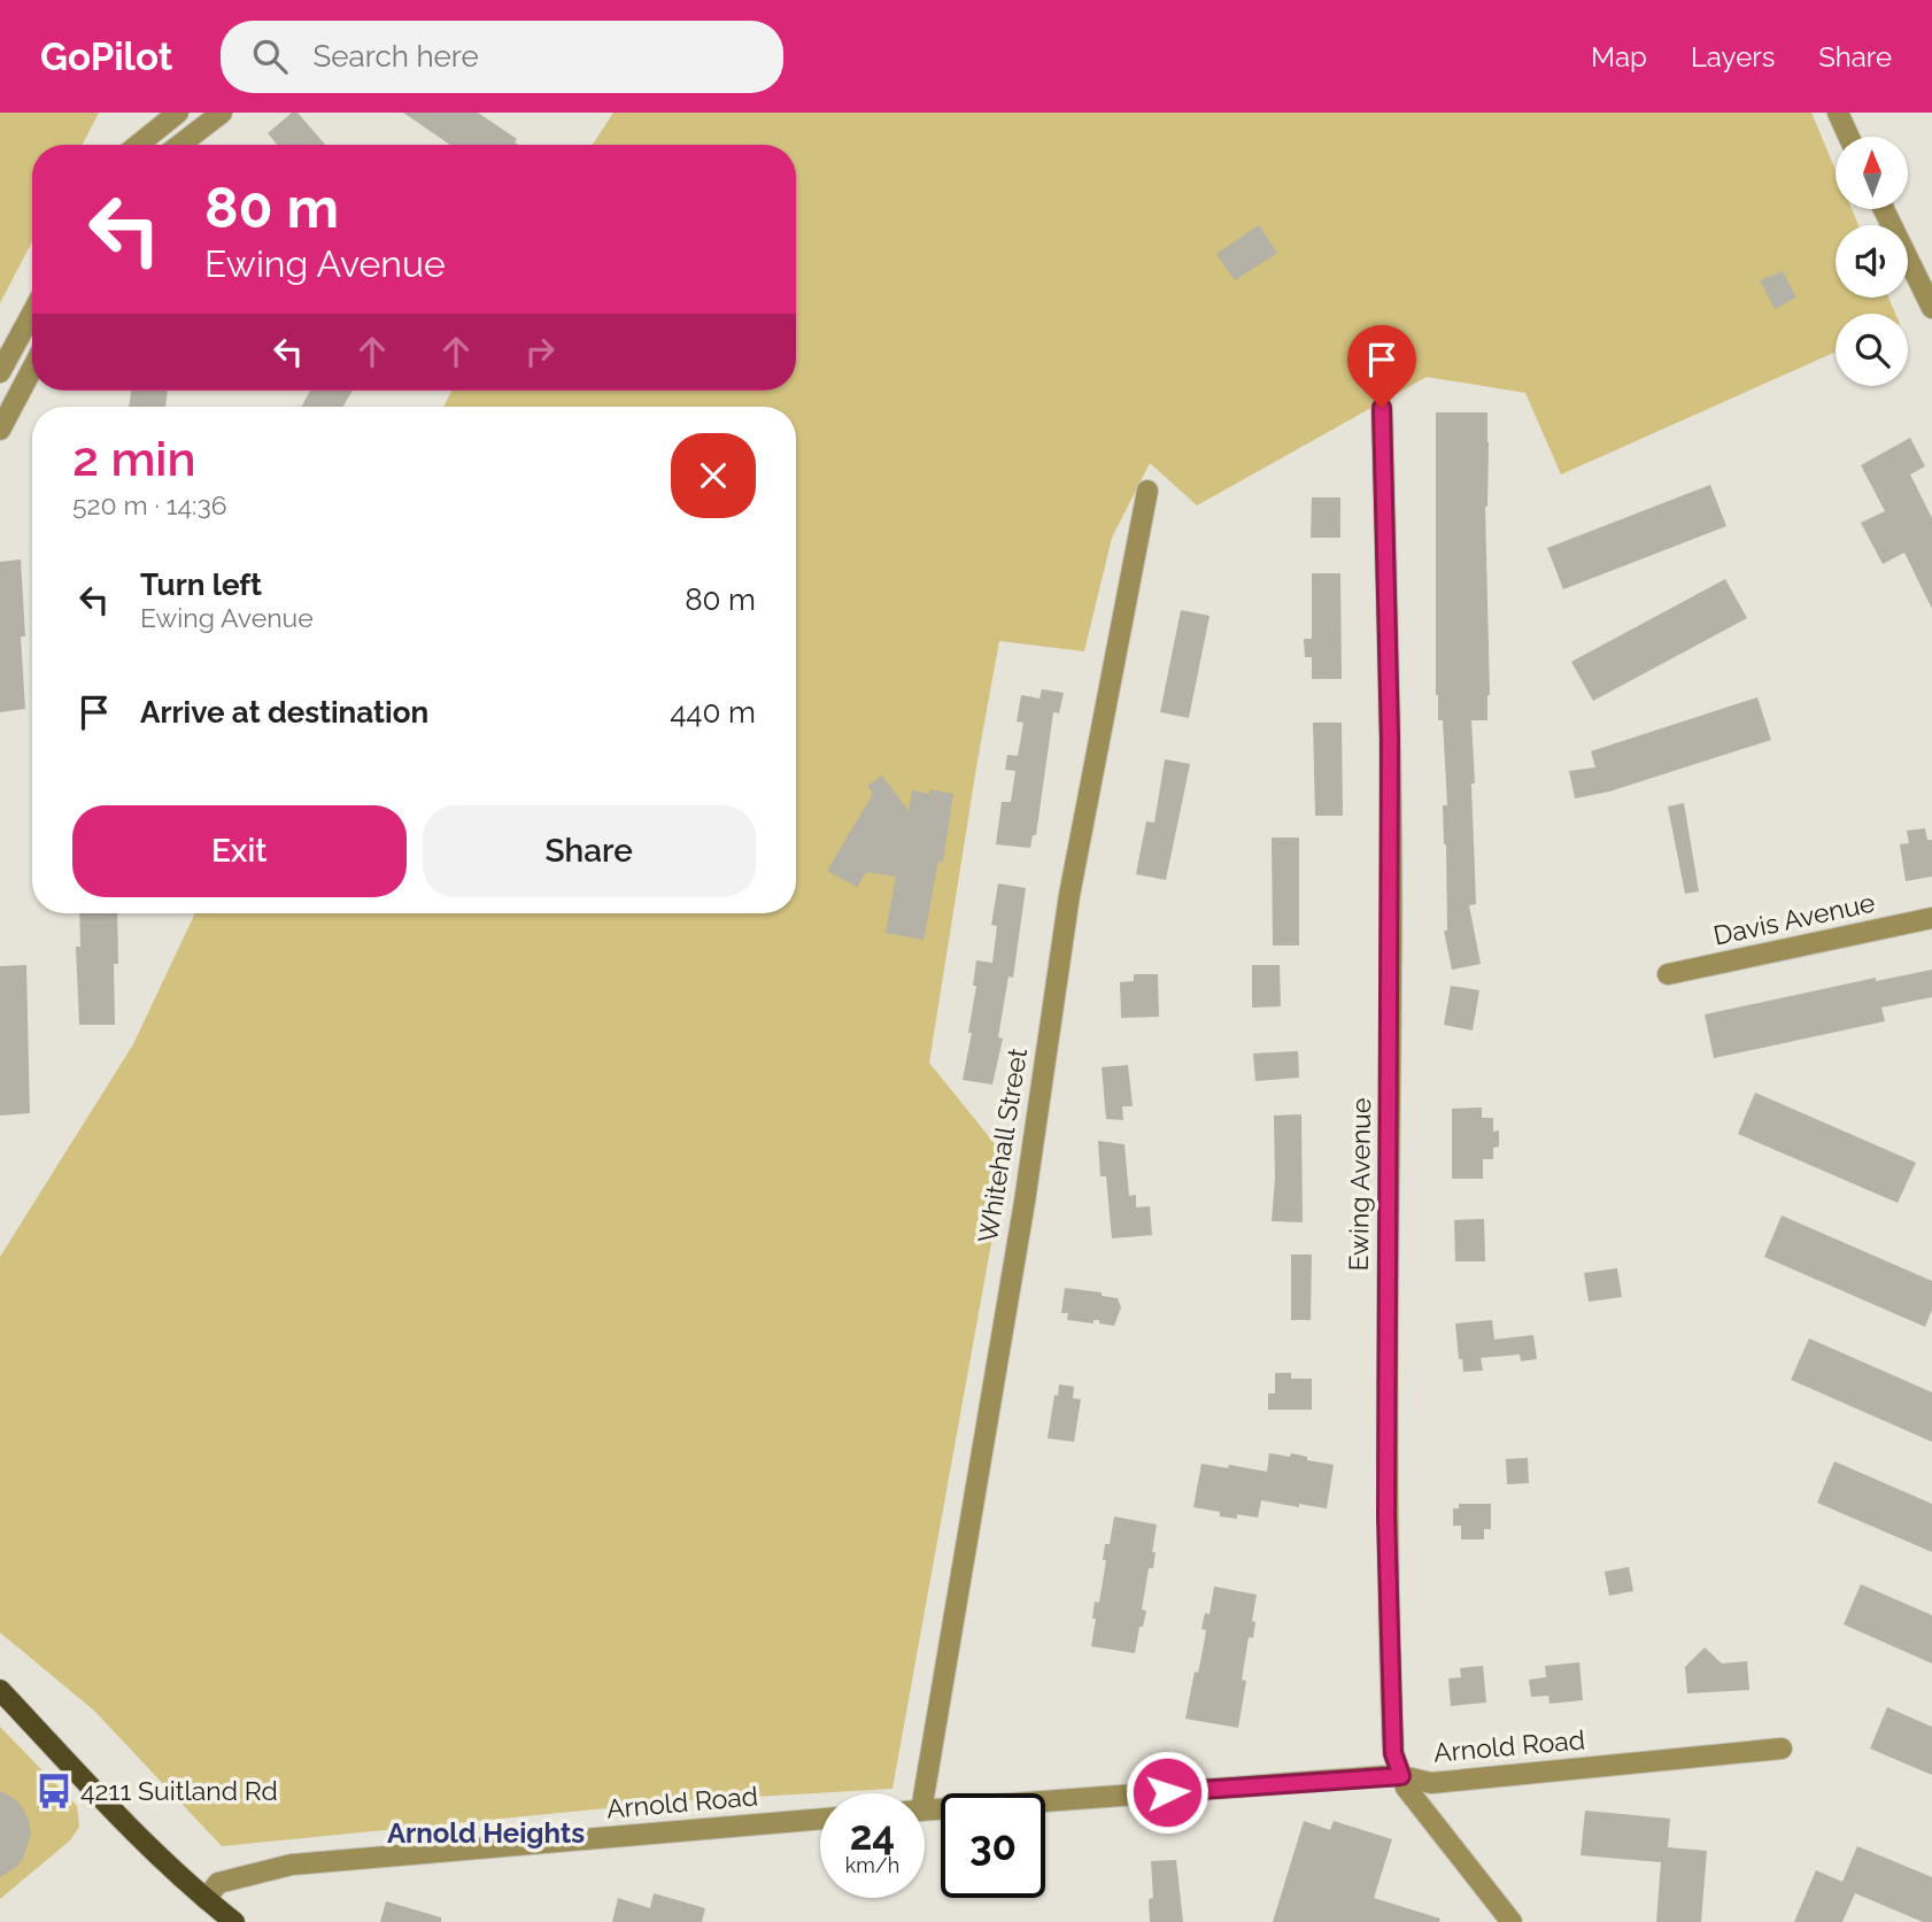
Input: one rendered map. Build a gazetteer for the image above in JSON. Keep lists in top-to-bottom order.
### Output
{
  "streets": {
    "street": [
      "Davis Avenue",
      "Whitehall Street",
      "Ewing Avenue",
      "Arnold Road"
    ]
  },
  "crossings": [
    ["Ewing Avenue", "Arnold Road"]
  ],
  "districts": ["Arnold Heights"],
  "places": {
    "bus stop": ["4211 Suitland Rd"]
  },
  "north": "top",
  "page": {
    "header": "GoPilot",
    "search": "Search here",
    "nav": ["Map", "Layers", "Share"],
    "turn": ["80 m", "Ewing Avenue"],
    "heading": ["2 min", "520 m · 14:36"],
    "list": [
      {
        "name": "Turn left",
        "note": "Ewing Avenue",
        "value": "80 m"
      },
      {
        "name": "Arrive at destination",
        "value": "440 m"
      }
    ],
    "buttons": ["Exit", "Share"],
    "speed": "24 km/h",
    "limit": "30"
  }
}
